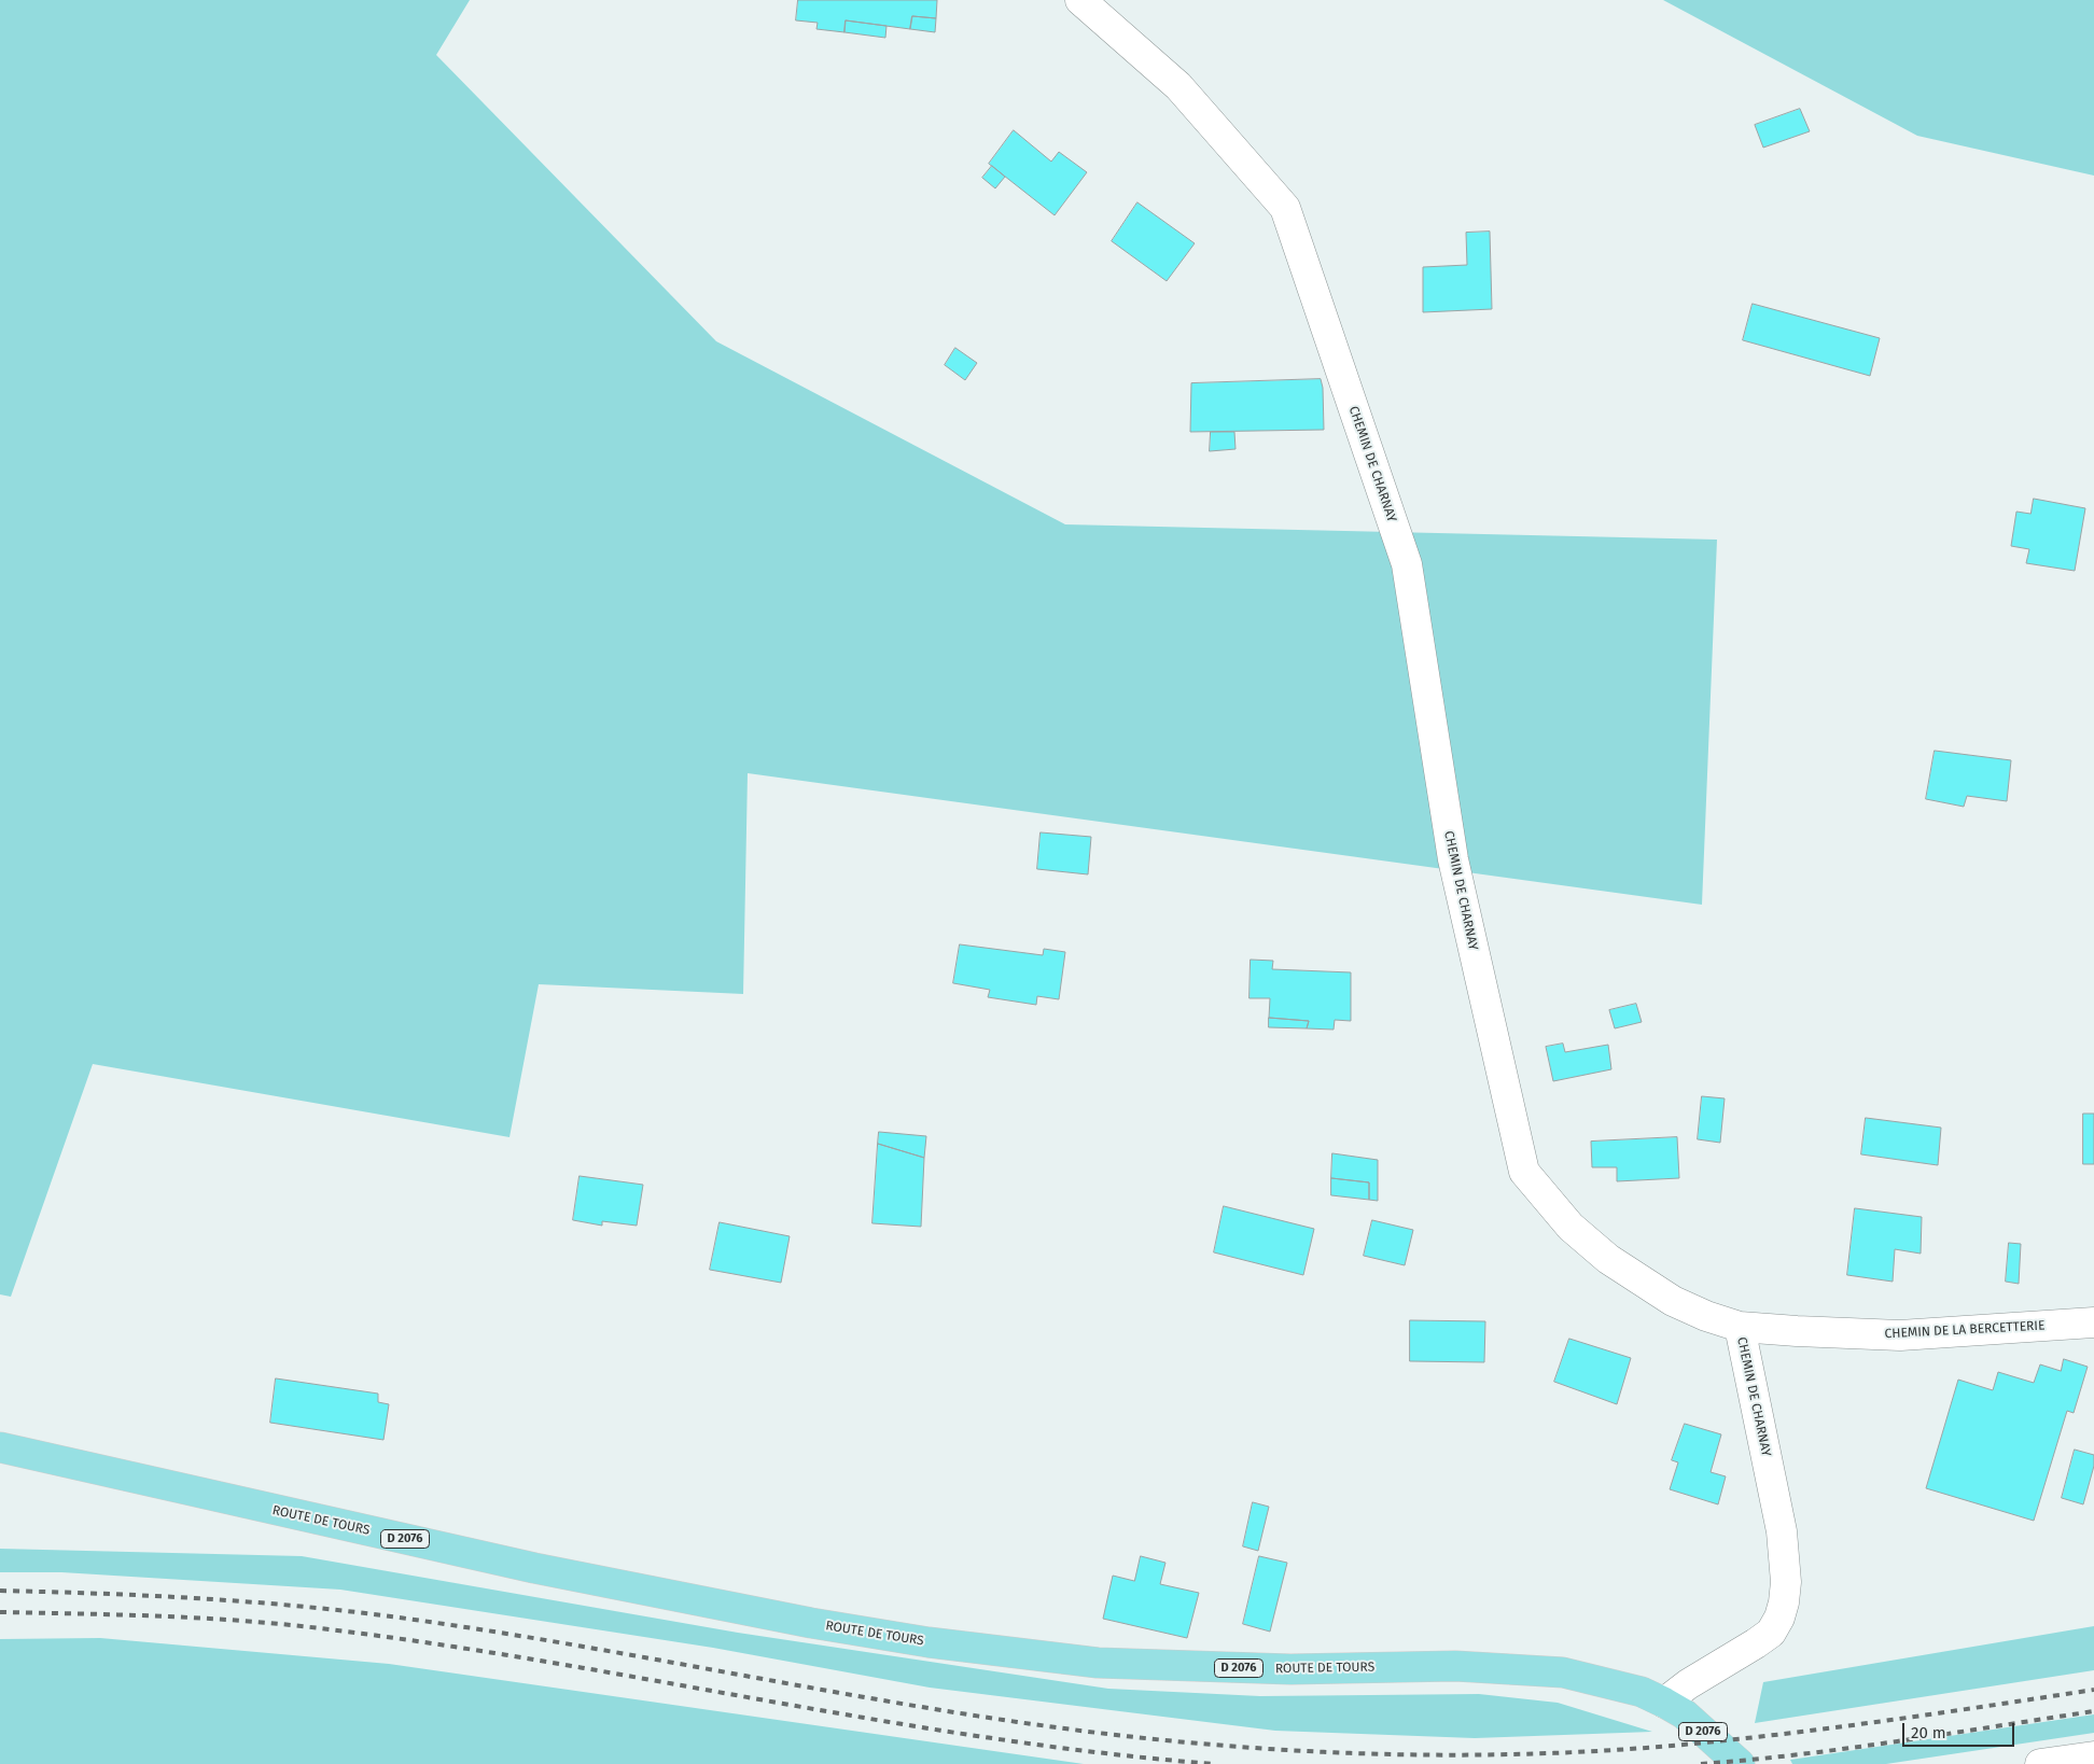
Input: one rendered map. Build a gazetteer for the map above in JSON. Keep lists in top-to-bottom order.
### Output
{
  "streets": {
    "main road": ["ROUTE DE TOURS", "D 2076"],
    "street": ["CHEMIN DE CHARNAY", "CHEMIN DE LA BERCETTERIE"]
  },
  "crossings": [
    ["CHEMIN DE CHARNAY", "CHEMIN DE LA BERCETTERIE"],
    ["CHEMIN DE CHARNAY", "ROUTE DE TOURS"]
  ],
  "scale_bar": "20 m"
}
